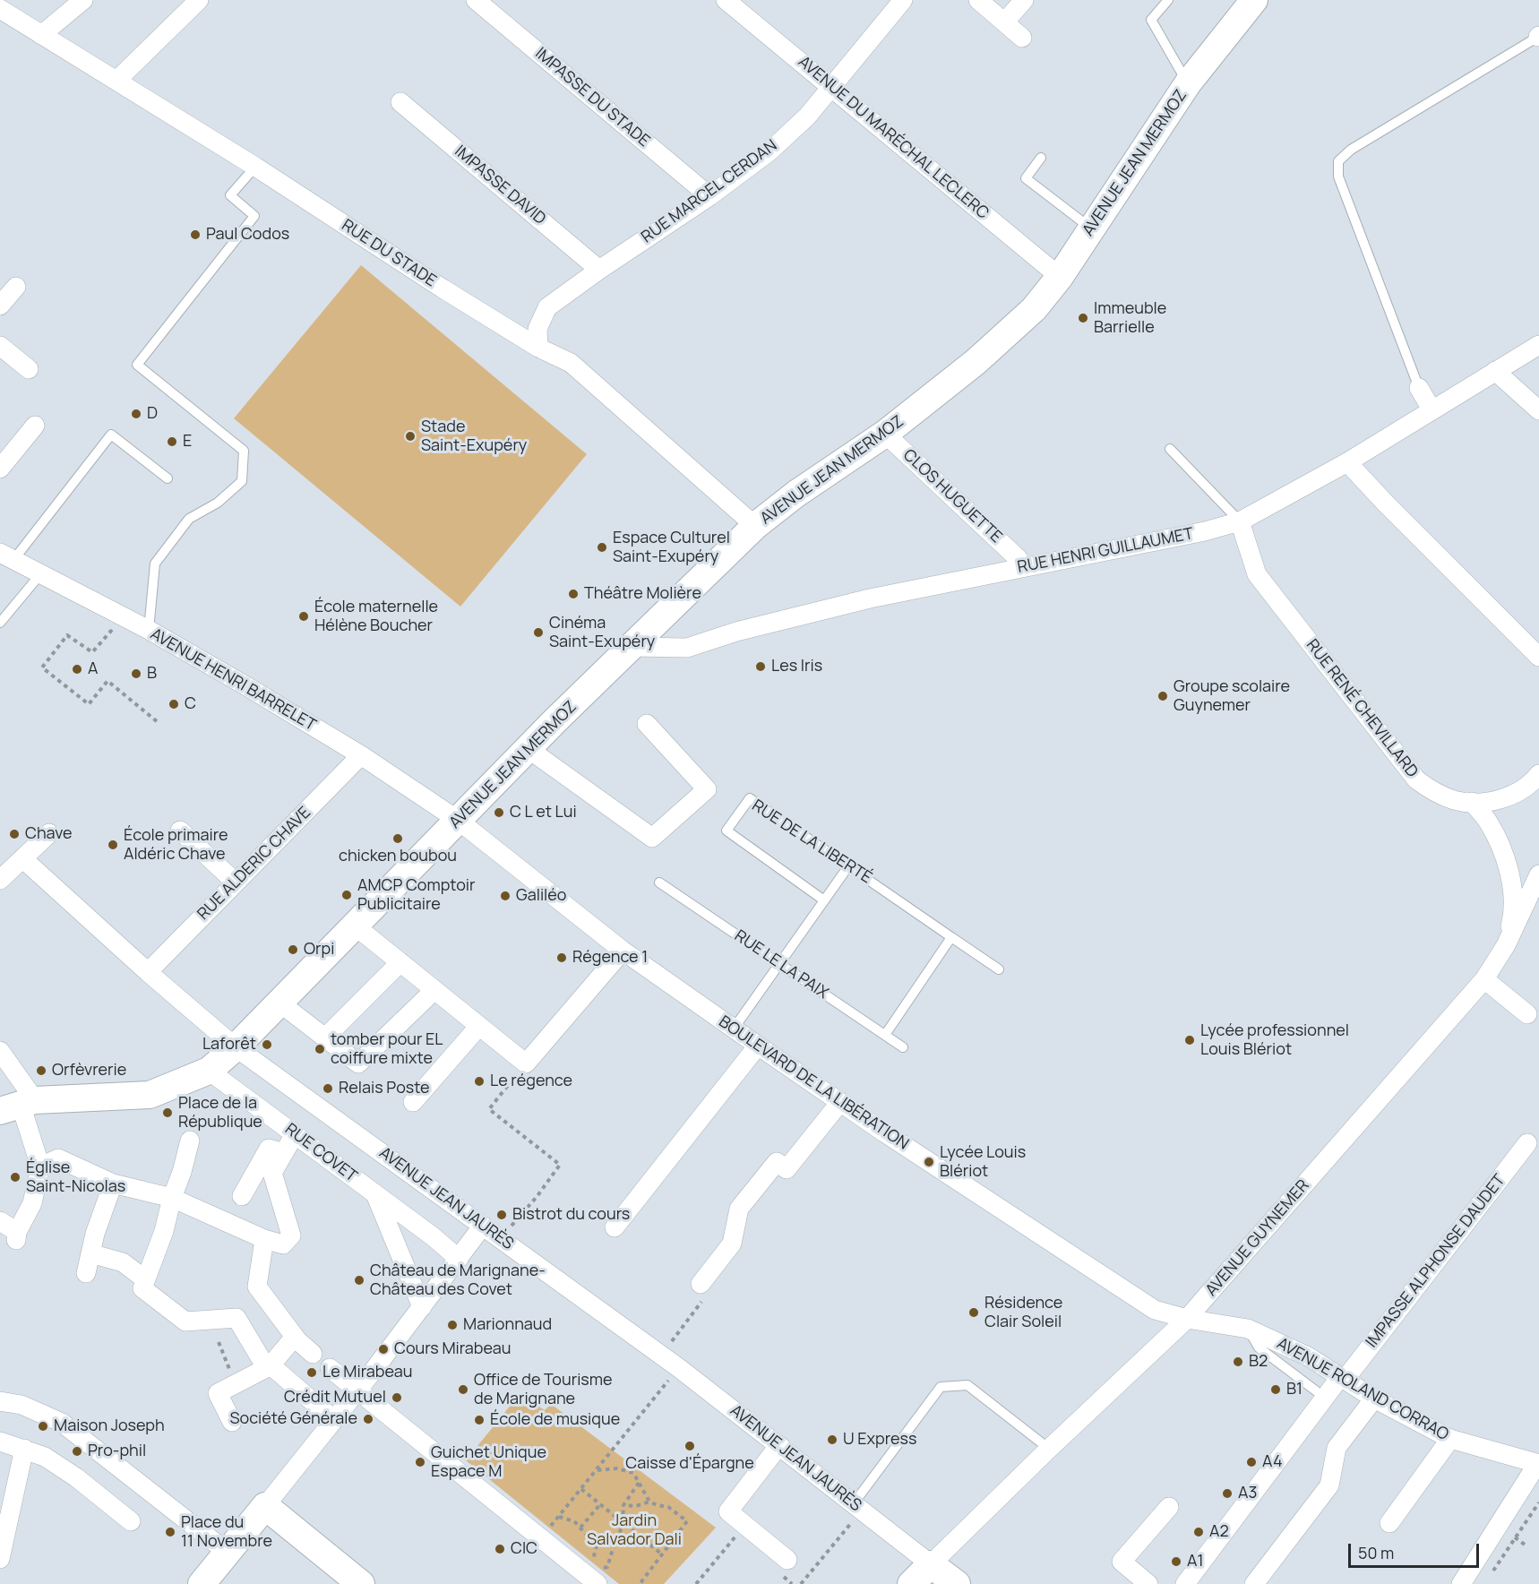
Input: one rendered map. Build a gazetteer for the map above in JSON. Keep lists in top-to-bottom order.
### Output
{
  "streets": {
    "street": [
      "IMPASSE DU STADE",
      "AVENUE DU MARÉCHAL LECLERC",
      "AVENUE JEAN MERMOZ",
      "IMPASSE DAVID",
      "RUE MARCEL CERDAN",
      "RUE DU STADE",
      "CLOS HUGUETTE",
      "RUE HENRI GUILLAUMET",
      "AVENUE HENRI BARRELET",
      "RUE RENÉ CHEVILLARD",
      "RUE ALDERIC CHAVE",
      "BOULEVARD DE LA LIBÉRATION",
      "RUE COVET",
      "AVENUE JEAN JAURÈS",
      "AVENUE GUYNEMER",
      "IMPASSE ALPHONSE DAUDET",
      "AVENUE ROLAND CORRAO"
    ],
    "lane": ["RUE DE LA LIBERTÉ", "RUE LE LA PAIX"]
  },
  "crossings": [
    ["IMPASSE DU STADE", "RUE MARCEL CERDAN"],
    ["AVENUE DU MARÉCHAL LECLERC", "AVENUE JEAN MERMOZ"],
    ["AVENUE DU MARÉCHAL LECLERC", "RUE MARCEL CERDAN"],
    ["AVENUE JEAN MERMOZ", "RUE DU STADE"],
    ["AVENUE JEAN MERMOZ", "CLOS HUGUETTE"],
    ["AVENUE JEAN MERMOZ", "RUE HENRI GUILLAUMET"],
    ["AVENUE JEAN MERMOZ", "AVENUE HENRI BARRELET"],
    ["AVENUE JEAN MERMOZ", "BOULEVARD DE LA LIBÉRATION"],
    ["AVENUE JEAN MERMOZ", "AVENUE JEAN JAURÈS"],
    ["IMPASSE DAVID", "RUE MARCEL CERDAN"],
    ["RUE MARCEL CERDAN", "RUE DU STADE"],
    ["RUE HENRI GUILLAUMET", "RUE RENÉ CHEVILLARD"],
    ["AVENUE HENRI BARRELET", "RUE ALDERIC CHAVE"],
    ["AVENUE HENRI BARRELET", "BOULEVARD DE LA LIBÉRATION"],
    ["BOULEVARD DE LA LIBÉRATION", "AVENUE GUYNEMER"],
    ["BOULEVARD DE LA LIBÉRATION", "AVENUE ROLAND CORRAO"],
    ["AVENUE JEAN JAURÈS", "AVENUE GUYNEMER"],
    ["AVENUE GUYNEMER", "AVENUE ROLAND CORRAO"],
    ["IMPASSE ALPHONSE DAUDET", "AVENUE ROLAND CORRAO"]
  ],
  "parks": ["Jardin Salvador Dali"],
  "places": [
    "Paul Codos",
    "Immeuble Barrielle",
    "D",
    "Stade Saint-Exupéry",
    "E",
    "Espace Culturel Saint-Exupéry",
    "Théâtre Molière",
    "École maternelle Hélène Boucher",
    "Cinéma Saint-Exupéry",
    "Les Iris",
    "A",
    "B",
    "Groupe scolaire Guynemer",
    "C",
    "C L et Lui",
    "Chave",
    "chicken boubou",
    "École primaire Aldéric Chave",
    "AMCP Comptoir Publicitaire",
    "Galiléo",
    "Orpi",
    "Régence 1",
    "Lycée professionnel Louis Blériot",
    "Laforêt",
    "tomber pour EL coiffure mixte",
    "Orfèvrerie",
    "Le régence",
    "Relais Poste",
    "Place de la République",
    "Lycée Louis Blériot",
    "Église Saint-Nicolas",
    "Bistrot du cours",
    "Château de Marignane- Château des Covet",
    "Résidence Clair Soleil",
    "Marionnaud",
    "Cours Mirabeau",
    "B2",
    "Le Mirabeau",
    "Office de Tourisme de Marignane",
    "B1",
    "Crédit Mutuel",
    "Société Générale",
    "École de musique",
    "Maison Joseph",
    "U Express",
    "Caisse d'Épargne",
    "Pro-phil",
    "Guichet Unique Espace M",
    "A4",
    "A3",
    "Place du 11 Novembre",
    "A2",
    "CIC",
    "A1"
  ],
  "scale_bar": "50 m"
}
